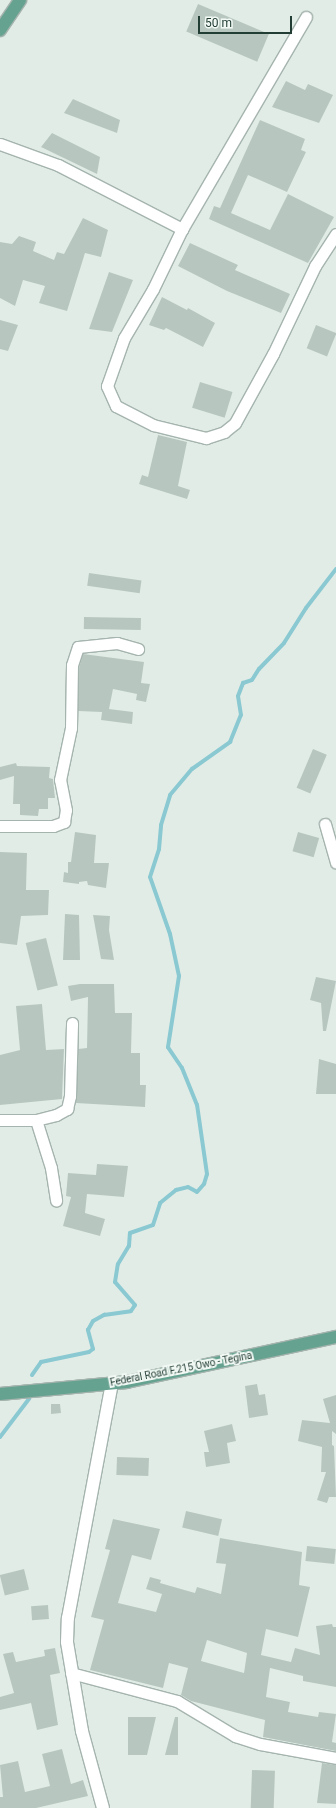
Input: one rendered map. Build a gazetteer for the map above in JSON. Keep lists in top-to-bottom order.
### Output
{
  "streets": {
    "main road": ["Federal Road F.215 Owo - Tegina"]
  },
  "scale_bar": "50 m"
}
